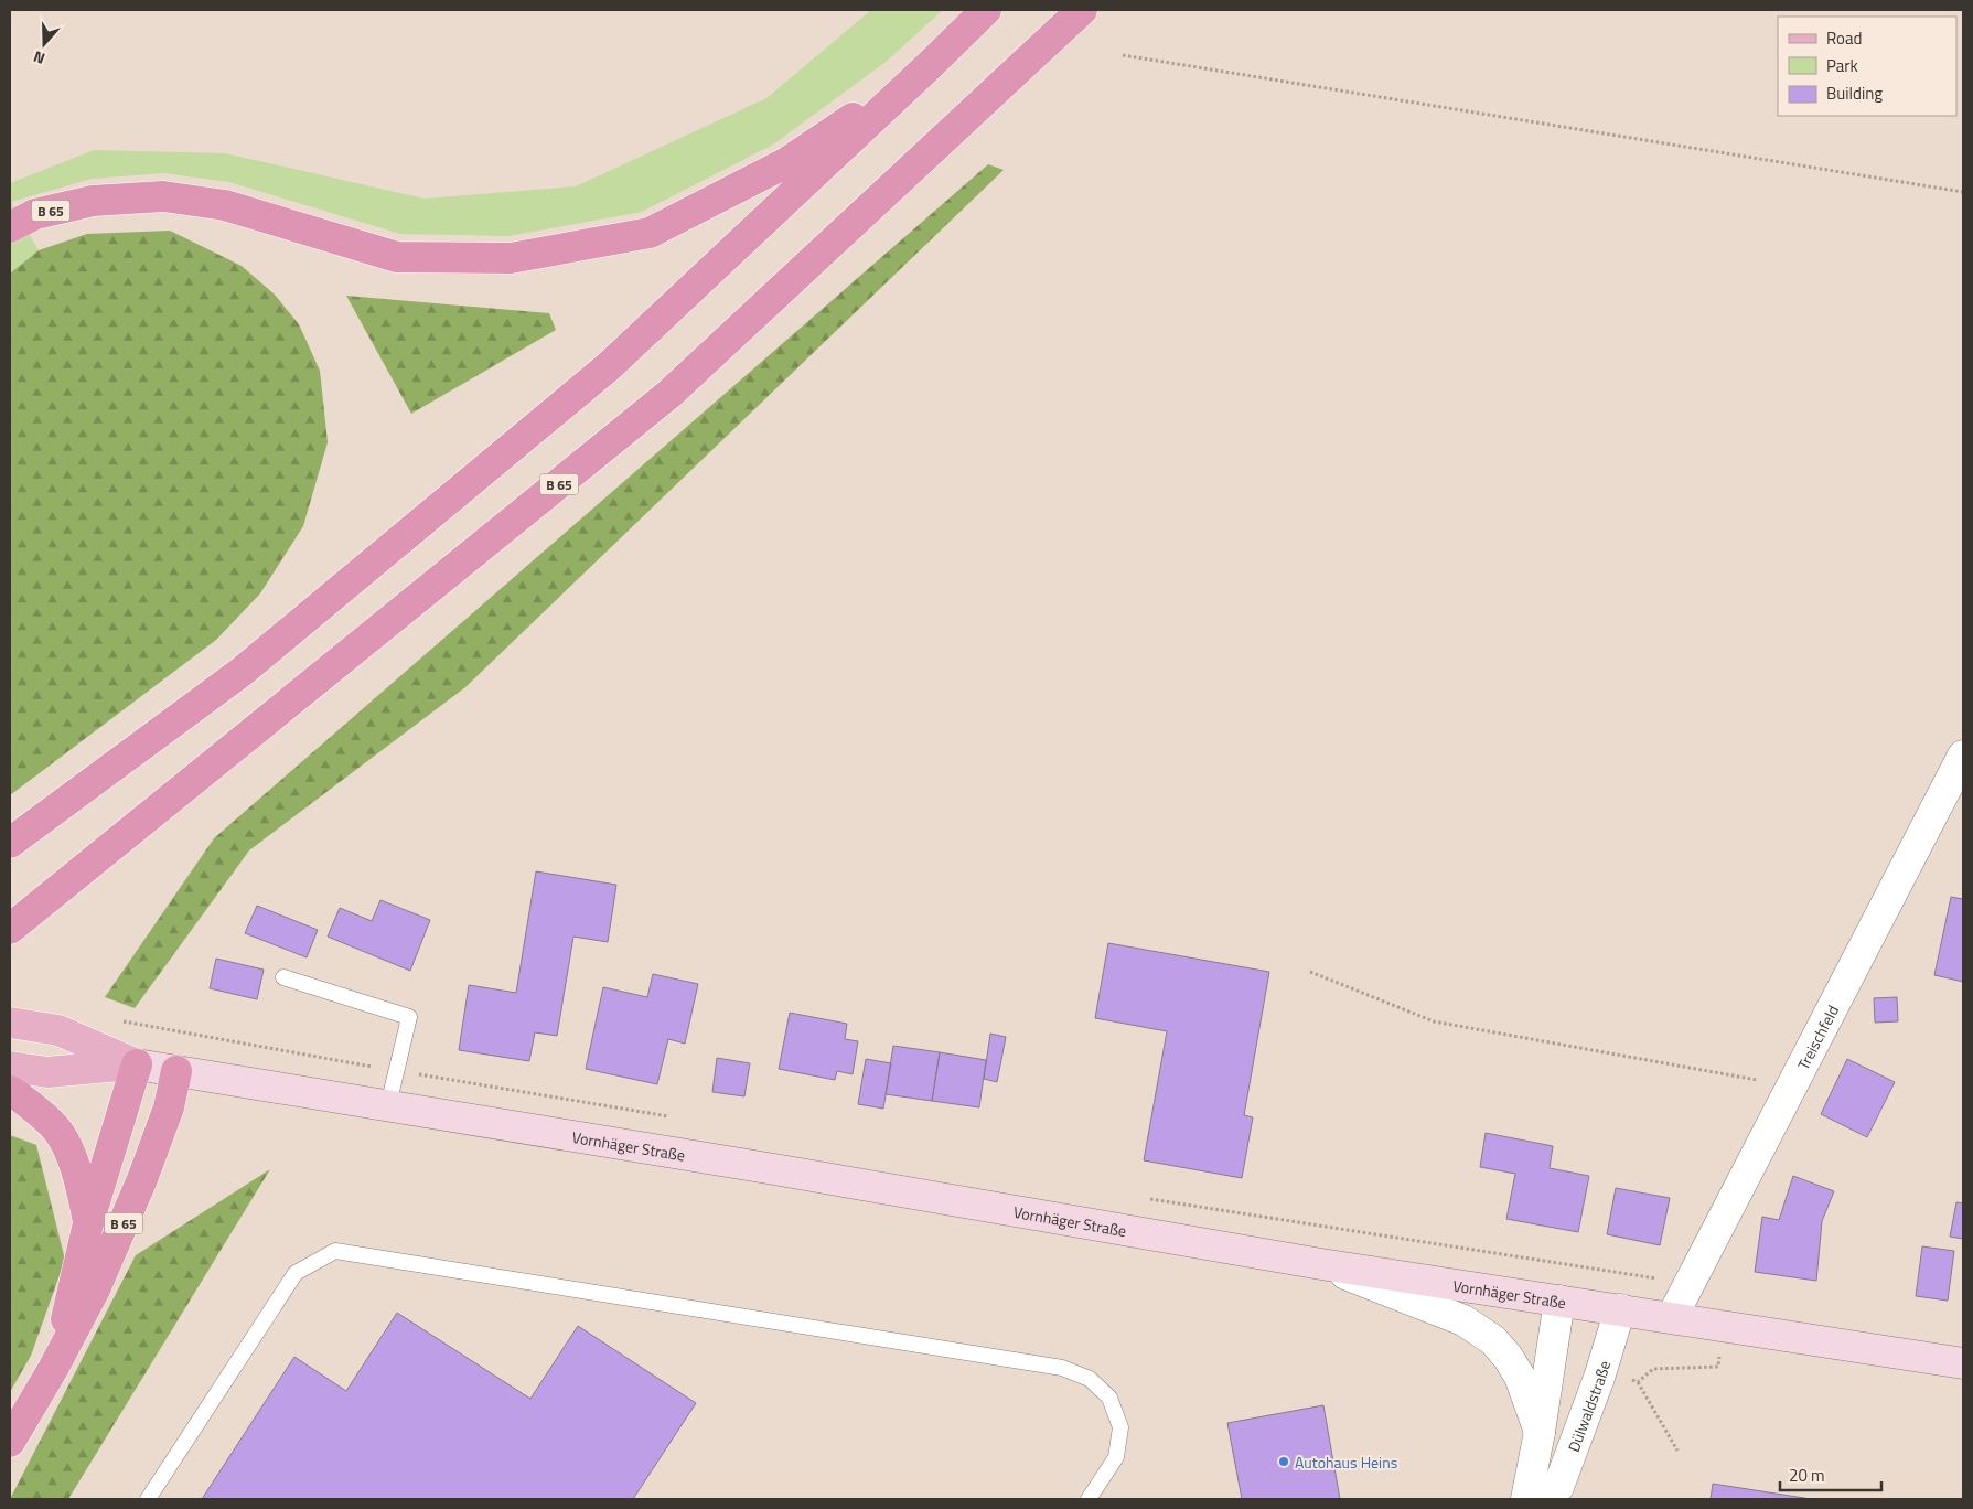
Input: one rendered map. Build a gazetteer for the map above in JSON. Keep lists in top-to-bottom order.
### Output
{
  "streets": {
    "highway": ["B 65"],
    "main road": ["Vornhäger Straße"],
    "street": ["Treischfeld", "Dülwaldstraße"]
  },
  "crossings": [
    ["B 65", "Vornhäger Straße"],
    ["Treischfeld", "Vornhäger Straße"],
    ["Vornhäger Straße", "Dülwaldstraße"]
  ],
  "places": ["Autohaus Heins"],
  "legend": ["Road", "Park", "Building"],
  "scale_bar": "20 m",
  "north": "bottom"
}
